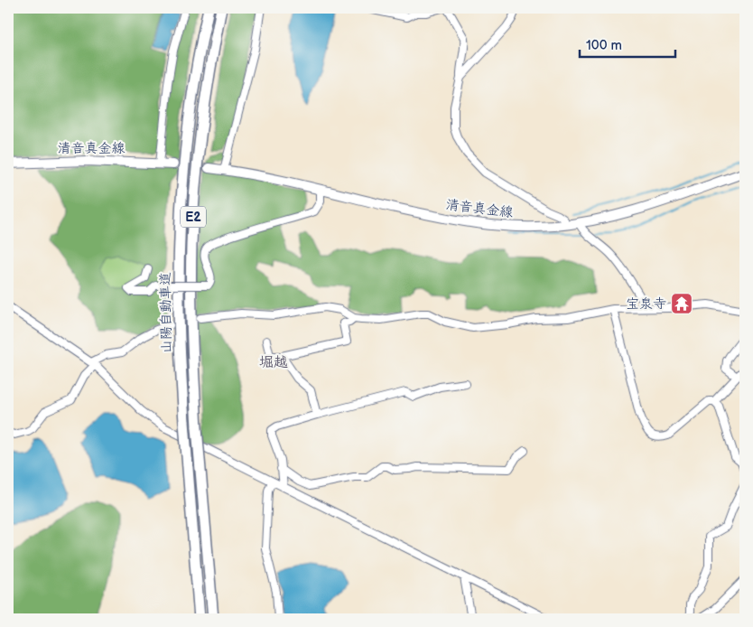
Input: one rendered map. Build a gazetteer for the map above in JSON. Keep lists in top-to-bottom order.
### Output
{
  "streets": {
    "highway": ["E2", "山陽自動車道"],
    "main road": ["清音真金線"]
  },
  "districts": ["堀越"],
  "places": {
    "temple": ["宝泉寺"]
  },
  "scale_bar": "100 m"
}
